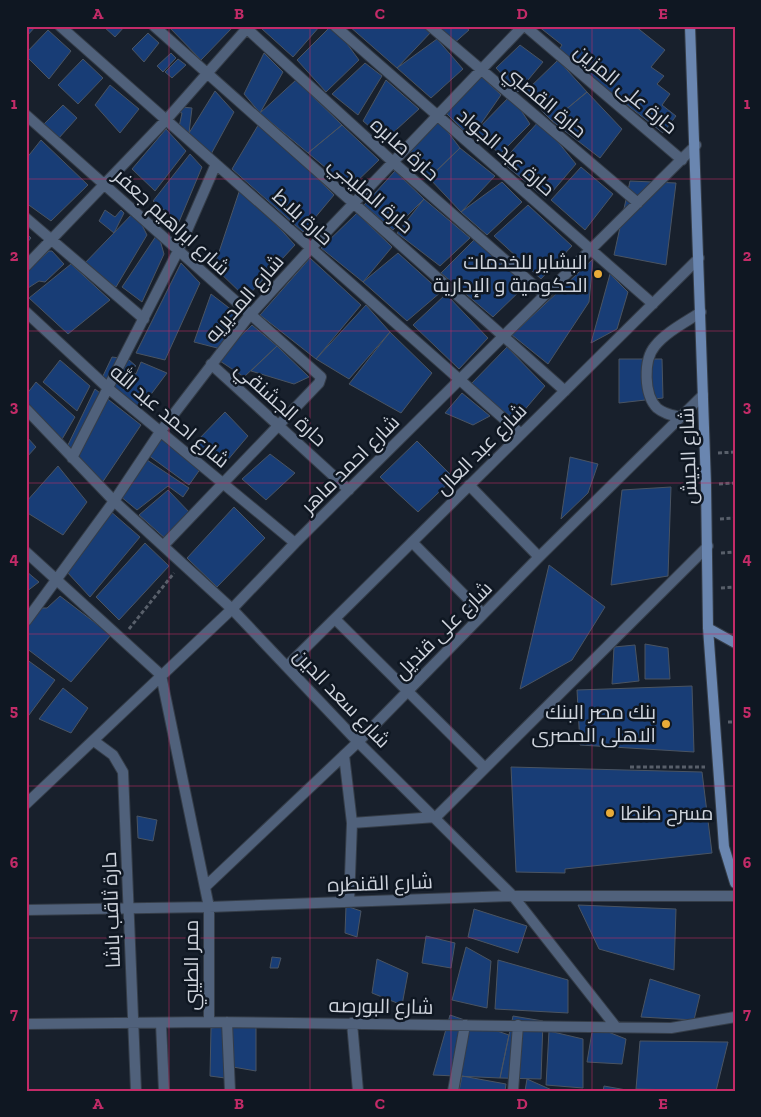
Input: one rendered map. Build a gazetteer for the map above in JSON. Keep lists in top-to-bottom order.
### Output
{
  "streets": {
    "main road": ["شارع الجيش"],
    "street": [
      "حارة على المزين",
      "حارة القصبي",
      "حارة صابره",
      "حارة عبد الجواد",
      "حارة المليجي",
      "حارة بلاط",
      "شارع ابراهيم جعفر",
      "شارع المديريه",
      "حارة الجشنقي",
      "شارع احمد عبد الله",
      "شارع عبد العال",
      "شارع احمد ماهر",
      "شارع على قنديل",
      "شارع سعد الدين",
      "شارع القنطره",
      "حارة ثاقب باشا",
      "ممر الطيبي",
      "شارع البورصه"
    ]
  },
  "crossings": [
    ["حارة على المزين", "شارع المديريه"],
    ["حارة على المزين", "شارع احمد ماهر"],
    ["حارة القصبي", "شارع المديريه"],
    ["حارة القصبي", "شارع احمد ماهر"],
    ["حارة صابره", "شارع المديريه"],
    ["حارة صابره", "شارع احمد ماهر"],
    ["حارة عبد الجواد", "شارع المديريه"],
    ["حارة عبد الجواد", "شارع عبد العال"],
    ["حارة عبد الجواد", "شارع احمد ماهر"],
    ["حارة المليجي", "شارع المديريه"],
    ["حارة المليجي", "شارع عبد العال"],
    ["حارة المليجي", "شارع احمد ماهر"],
    ["حارة بلاط", "شارع المديريه"],
    ["حارة بلاط", "شارع عبد العال"],
    ["حارة بلاط", "شارع احمد ماهر"],
    ["شارع ابراهيم جعفر", "شارع المديريه"],
    ["شارع ابراهيم جعفر", "حارة الجشنقي"],
    ["شارع المديريه", "حارة الجشنقي"],
    ["شارع المديريه", "شارع احمد عبد الله"],
    ["شارع المديريه", "شارع سعد الدين"],
    ["حارة الجشنقي", "شارع احمد ماهر"],
    ["شارع احمد عبد الله", "شارع احمد ماهر"],
    ["شارع عبد العال", "شارع الجيش"],
    ["شارع عبد العال", "شارع سعد الدين"],
    ["شارع الجيش", "شارع احمد ماهر"],
    ["شارع الجيش", "شارع على قنديل"],
    ["شارع احمد ماهر", "شارع سعد الدين"],
    ["شارع احمد ماهر", "حارة ثاقب باشا"],
    ["شارع احمد ماهر", "ممر الطيبي"],
    ["شارع على قنديل", "شارع سعد الدين"],
    ["شارع على قنديل", "ممر الطيبي"],
    ["شارع سعد الدين", "شارع القنطره"],
    ["شارع سعد الدين", "شارع البورصه"],
    ["شارع القنطره", "حارة ثاقب باشا"],
    ["شارع القنطره", "ممر الطيبي"],
    ["حارة ثاقب باشا", "شارع البورصه"],
    ["ممر الطيبي", "شارع البورصه"]
  ],
  "places": ["البشاير للخدمات الحكومية و الإدارية", "بنك مصر البنك الاهلى المصرى", "مسرح طنطا"],
  "grid": {
    "columns": [
      "A",
      "B",
      "C",
      "D",
      "E"
    ],
    "rows": [
      "1",
      "2",
      "3",
      "4",
      "5",
      "6",
      "7"
    ]
  }
}
